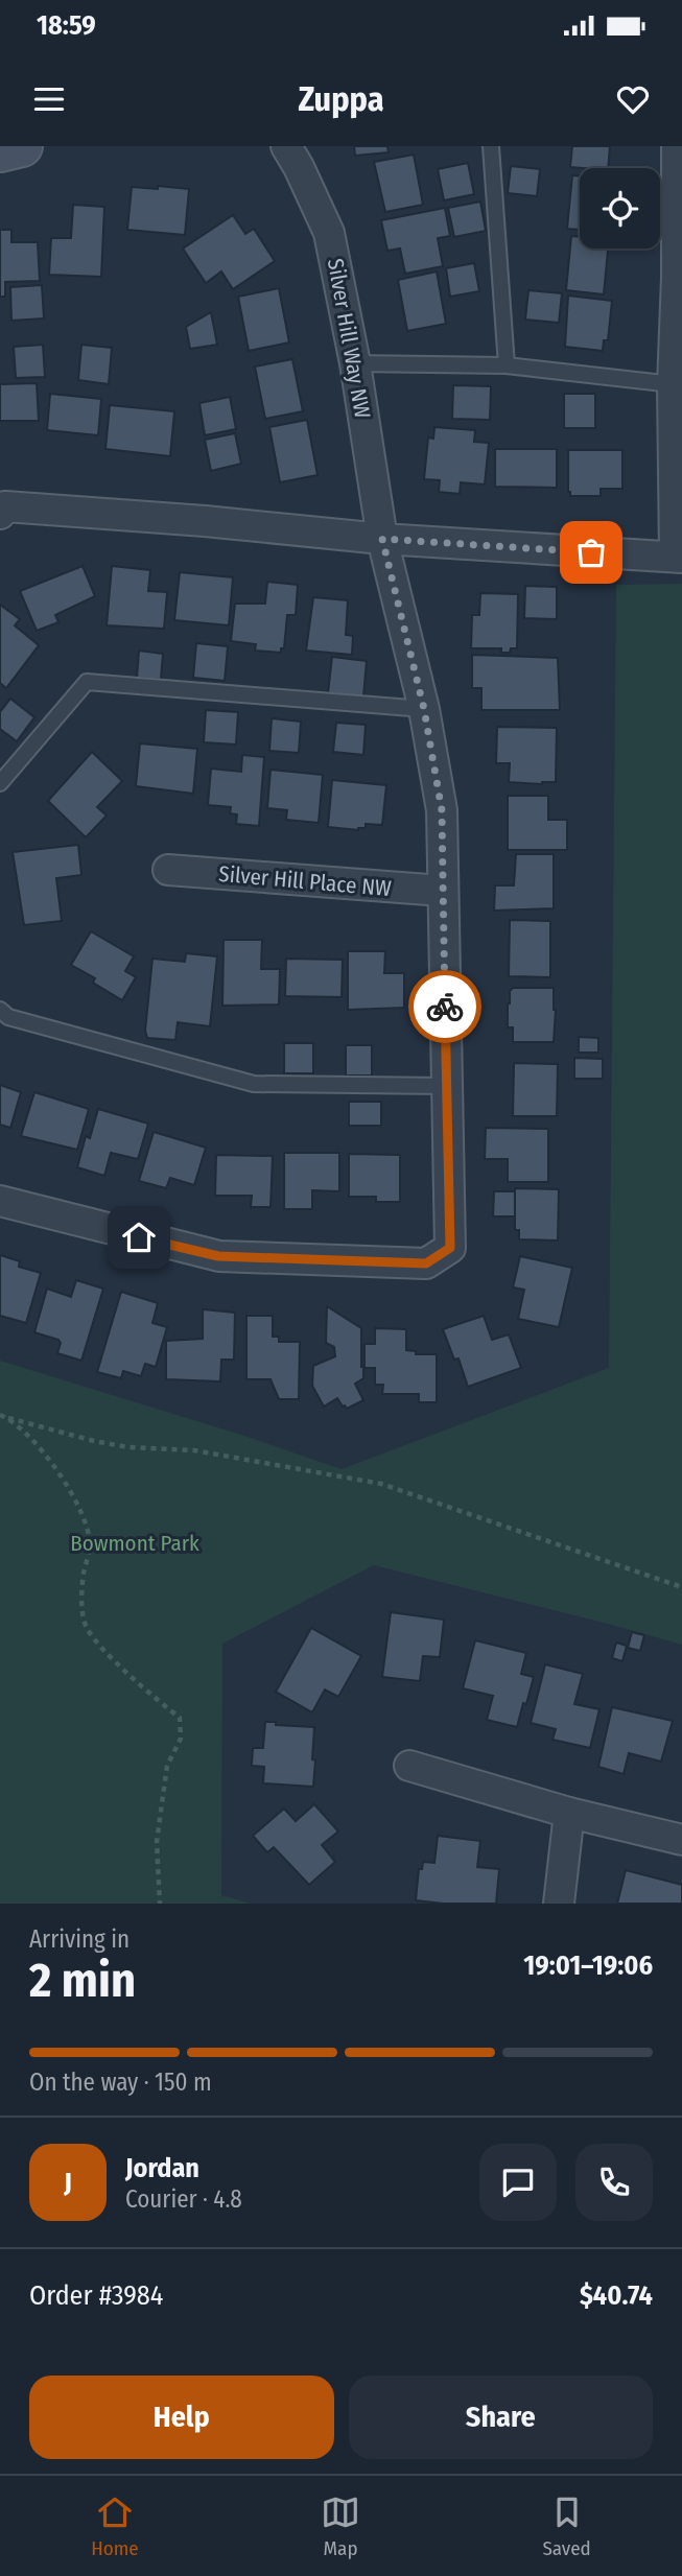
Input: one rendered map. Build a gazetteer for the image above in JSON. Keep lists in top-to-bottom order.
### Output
{
  "streets": {
    "street": ["Silver Hill Way NW", "Silver Hill Place NW"]
  },
  "crossings": [
    ["Silver Hill Way NW", "Silver Hill Place NW"]
  ],
  "parks": ["Bowmont Park"],
  "page": {
    "status": "18:59",
    "header": "Zuppa",
    "heading": ["2 min", "Arriving in", "19:01–19:06"],
    "panel": [
      "Jordan",
      "Courier · 4.8",
      "Order #3984",
      "$40.74"
    ],
    "bar": "On the way · 150 m",
    "round": "J",
    "buttons": ["Help", "Share"],
    "tabs": ["Home", "Map", "Saved"]
  }
}
